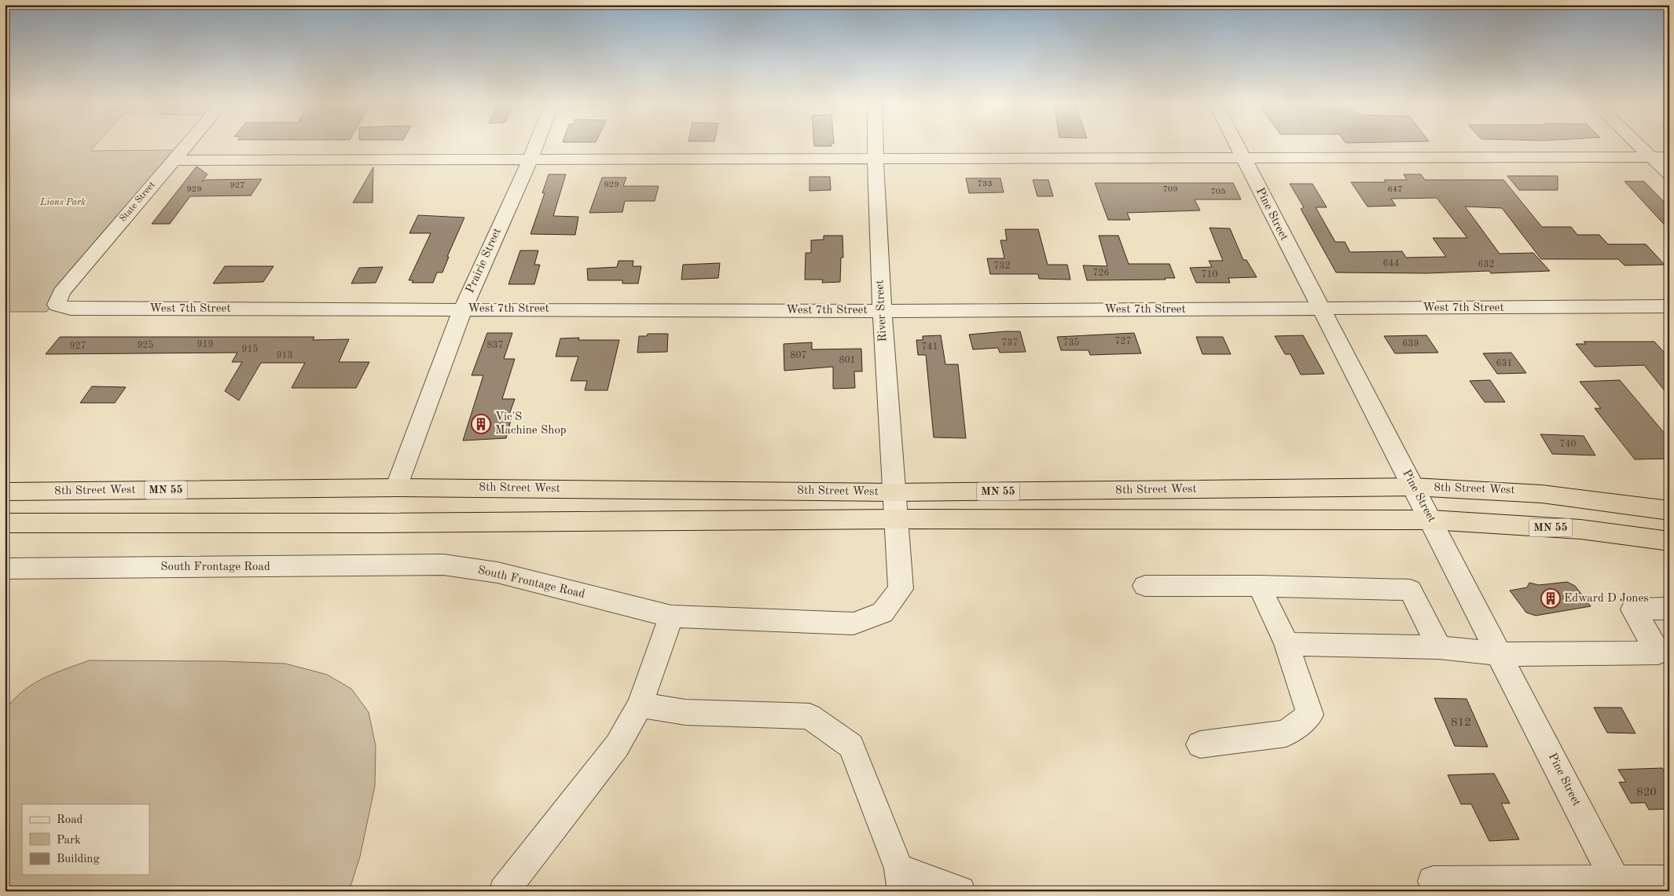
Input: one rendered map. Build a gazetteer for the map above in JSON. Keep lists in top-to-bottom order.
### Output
{
  "streets": {
    "highway": ["8th Street West", "MN 55"],
    "street": [
      "State Street",
      "Pine Street",
      "Prairie Street",
      "West 7th Street",
      "River Street",
      "South Frontage Road"
    ]
  },
  "crossings": [
    ["State Street", "West 7th Street"],
    ["Pine Street", "West 7th Street"],
    ["Pine Street", "8th Street West"],
    ["Pine Street", "MN 55"],
    ["Prairie Street", "West 7th Street"],
    ["Prairie Street", "8th Street West"],
    ["West 7th Street", "River Street"],
    ["River Street", "8th Street West"],
    ["River Street", "MN 55"],
    ["River Street", "South Frontage Road"],
    ["MN 55", "South Frontage Road"]
  ],
  "parks": ["Lions Park"],
  "places": {
    "building": ["Vic'S Machine Shop", "Edward D Jones"]
  },
  "house_numbers": [
    "733",
    "829",
    "927",
    "929",
    "709",
    "647",
    "705",
    "644",
    "632",
    "732",
    "726",
    "710",
    "727",
    "737",
    "735",
    "639",
    "919",
    "925",
    "837",
    "927",
    "741",
    "915",
    "913",
    "807",
    "801",
    "631",
    "740",
    "812",
    "820"
  ],
  "legend": ["Road", "Park", "Building"]
}
